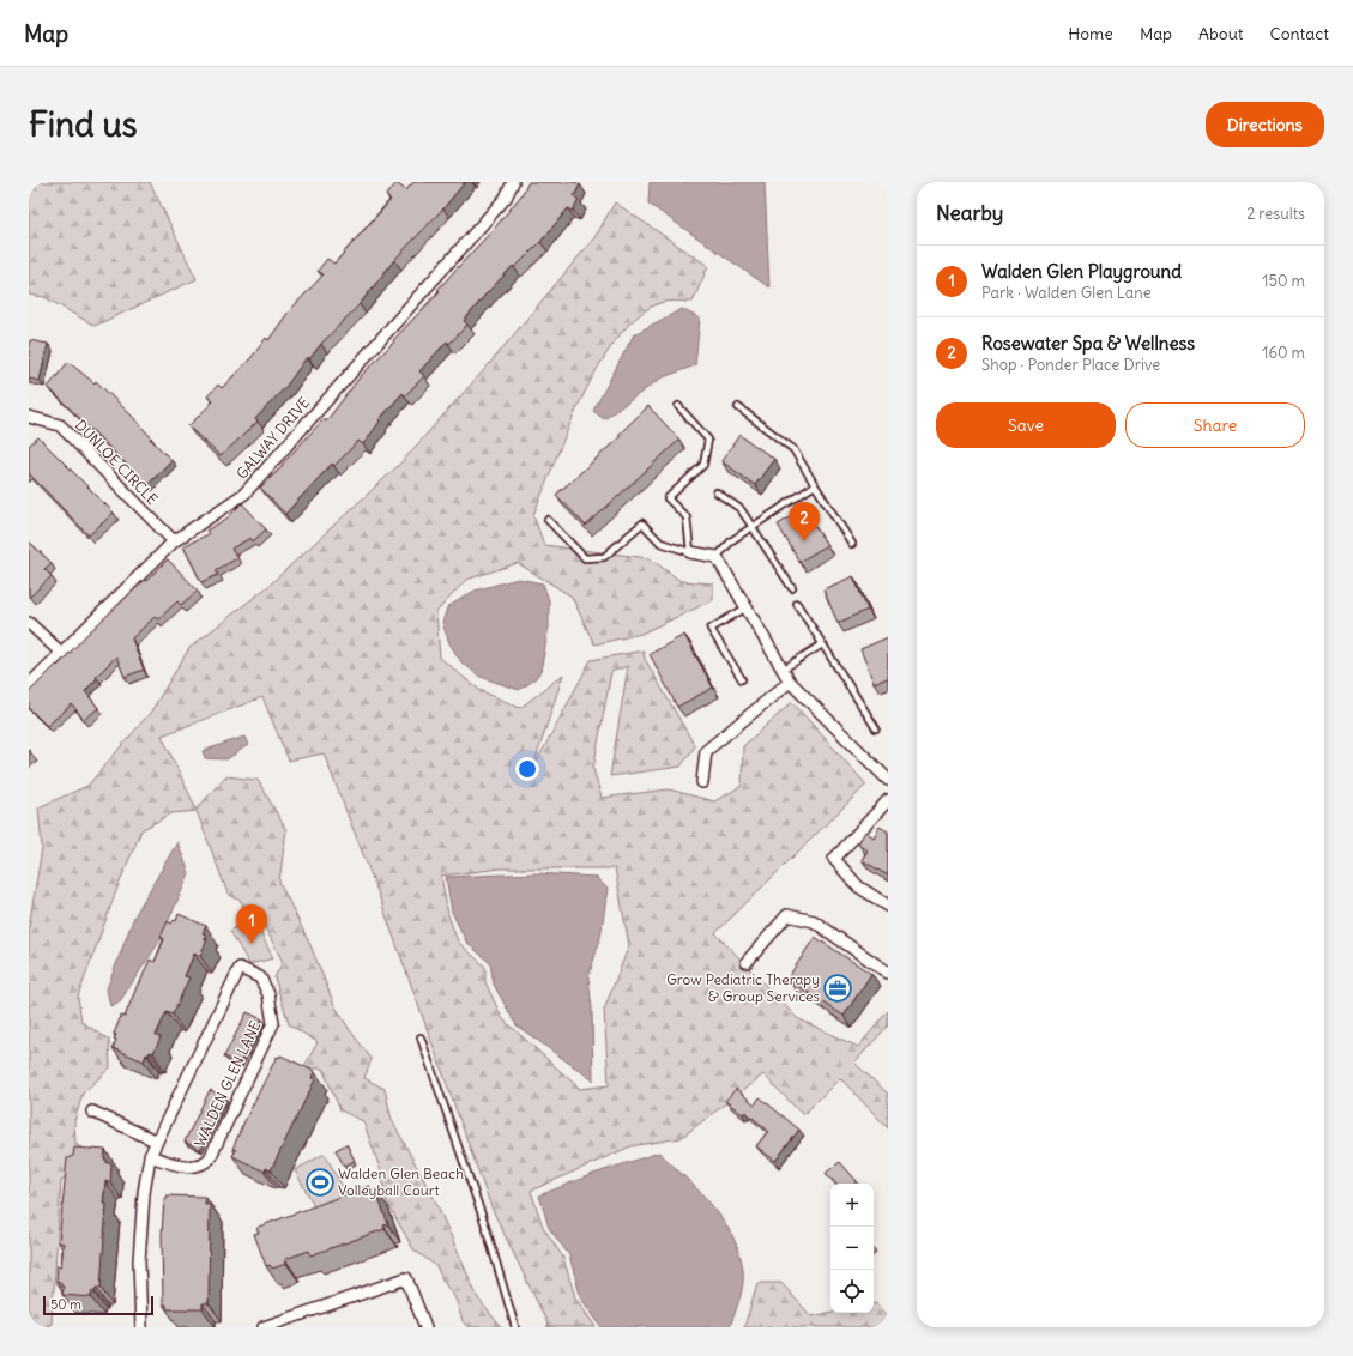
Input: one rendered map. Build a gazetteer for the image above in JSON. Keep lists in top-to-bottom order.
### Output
{
  "streets": {
    "street": ["GALWAY DRIVE", "DUNLOE CIRCLE", "WALDEN GLEN LANE"]
  },
  "crossings": [
    ["GALWAY DRIVE", "DUNLOE CIRCLE"]
  ],
  "places": {
    "office": ["Grow Pediatric Therapy & Group Services"],
    "sports": ["Walden Glen Beach Volleyball Court"]
  },
  "scale_bar": "50 m",
  "page": {
    "header": "Map",
    "nav": [
      "Home",
      "Map",
      "About",
      "Contact"
    ],
    "buttons": [
      "Directions",
      ["Save", "Share"]
    ],
    "title": "Find us",
    "heading": ["Nearby", "2 results"],
    "list": [
      {
        "mark": "1",
        "name": "Walden Glen Playground",
        "note": "Park · Walden Glen Lane",
        "value": "150 m"
      },
      {
        "mark": "2",
        "name": "Rosewater Spa & Wellness",
        "note": "Shop · Ponder Place Drive",
        "value": "160 m"
      }
    ],
    "pins": ["2", "1"],
    "map_buttons": ["+", "−"],
    "scale": "50 m"
  }
}
